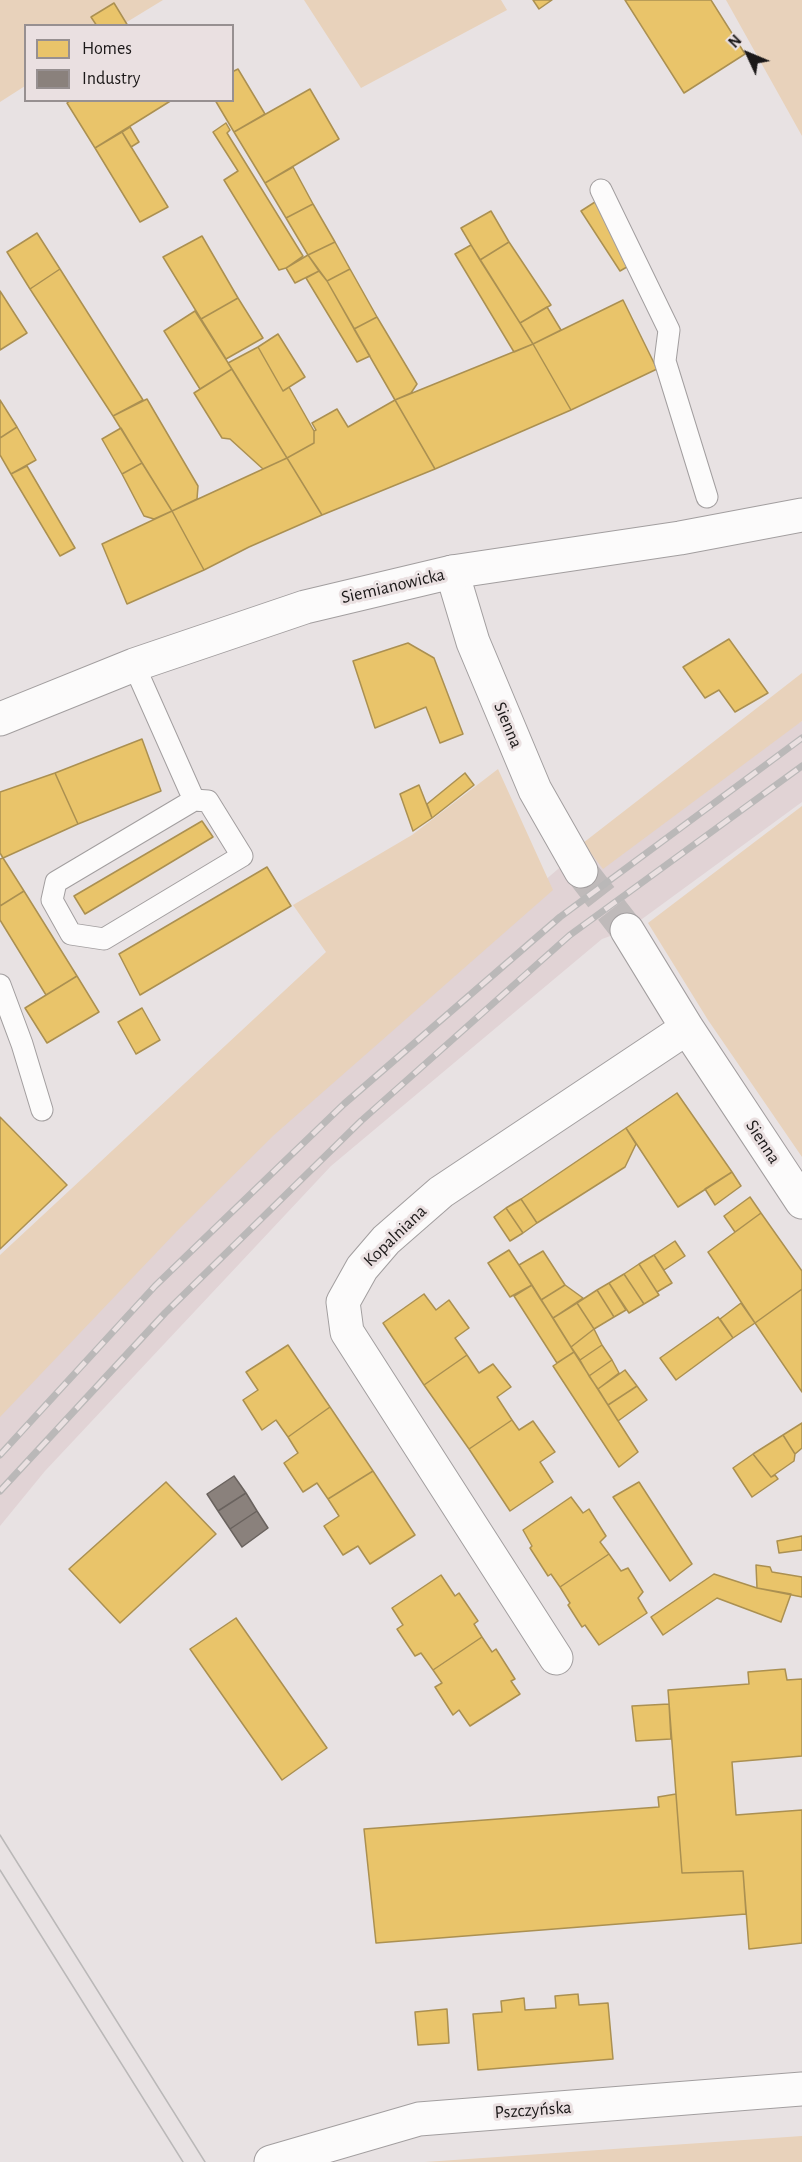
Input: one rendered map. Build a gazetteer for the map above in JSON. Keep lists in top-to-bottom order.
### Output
{
  "streets": {
    "street": [
      "Siemianowicka",
      "Sienna",
      "Kopalniana",
      "Pszczyńska"
    ]
  },
  "crossings": [
    ["Siemianowicka", "Sienna"],
    ["Sienna", "Kopalniana"]
  ],
  "legend": ["Homes", "Industry"],
  "north": "top left"
}
